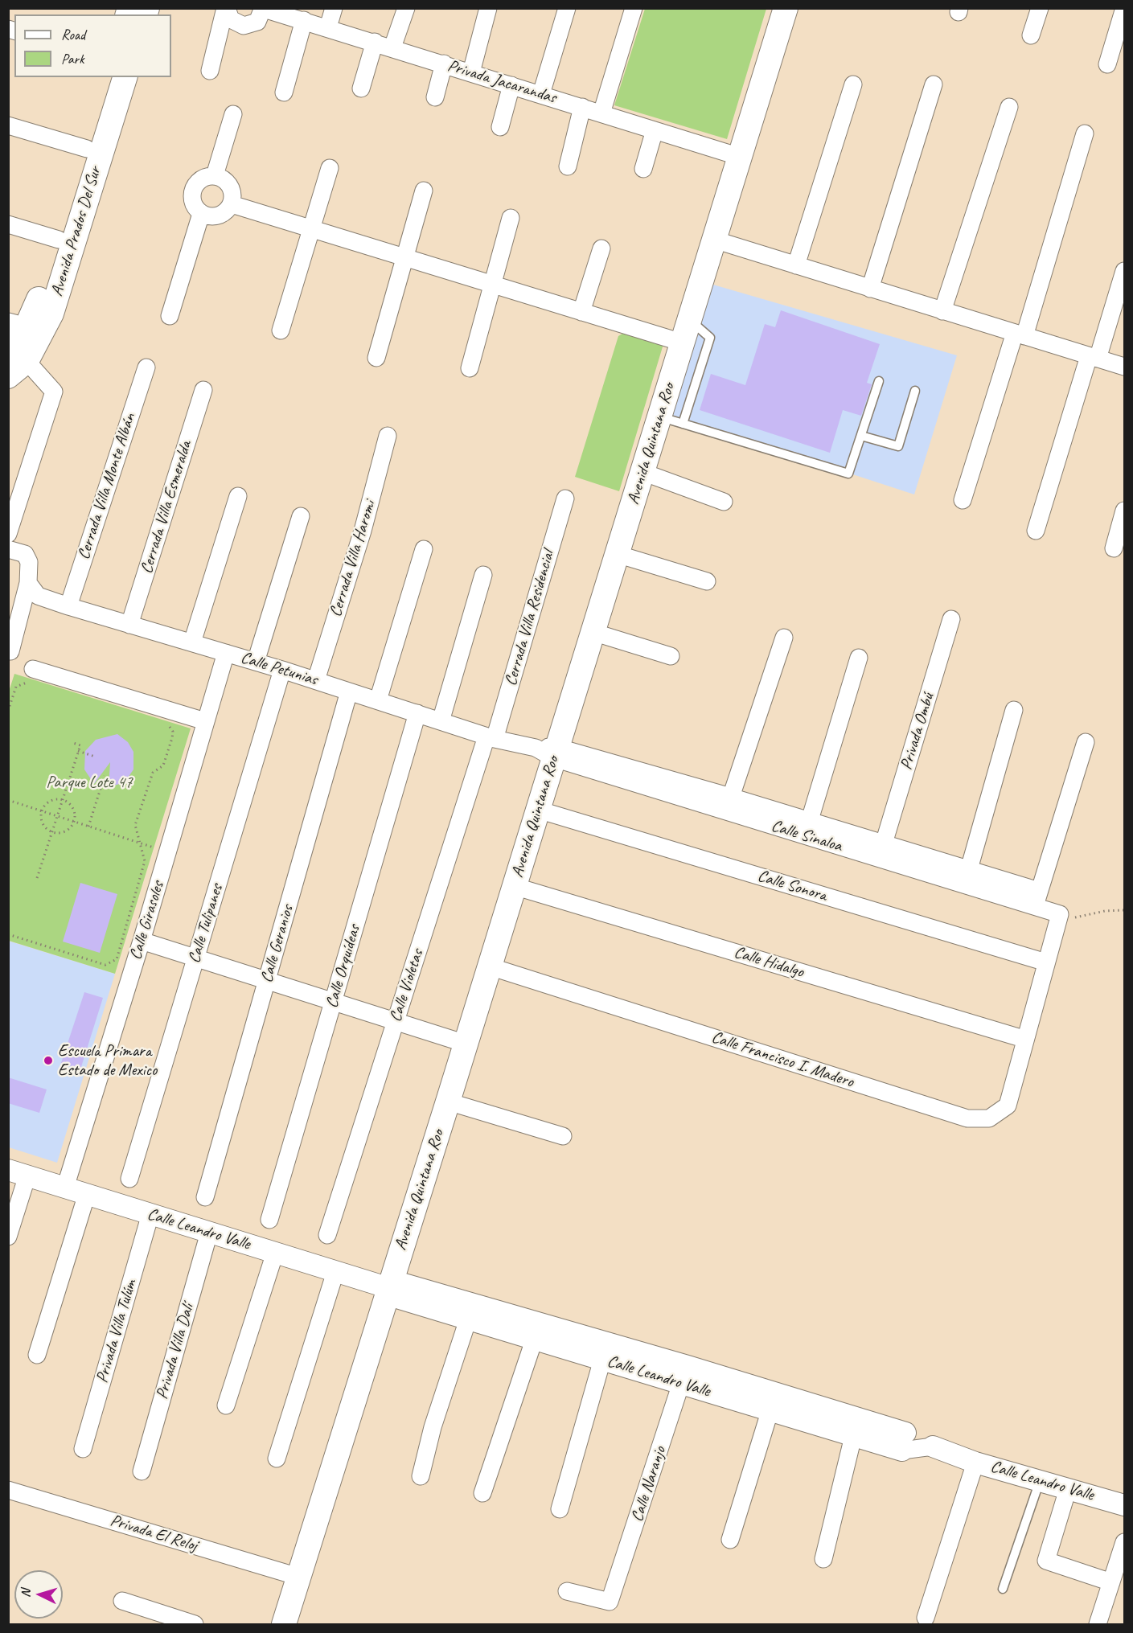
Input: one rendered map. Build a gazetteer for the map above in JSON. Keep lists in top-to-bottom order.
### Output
{
  "streets": {
    "main road": ["Avenida Prados Del Sur", "Avenida Quintana Roo"],
    "street": [
      "Privada Jacarandas",
      "Cerrada Villa Monte Albán",
      "Cerrada Villa Esmeralda",
      "Cerrada Villa Haromi",
      "Cerrada Villa Residencial",
      "Calle Petunias",
      "Privada Ombú",
      "Calle Sinaloa",
      "Calle Sonora",
      "Calle Girasoles",
      "Calle Tulipanes",
      "Calle Geranios",
      "Calle Hidalgo",
      "Calle Orquídeas",
      "Calle Violetas",
      "Calle Francisco I. Madero",
      "Calle Leandro Valle",
      "Privada Villa Tulúm",
      "Privada Villa Dalí",
      "Calle Naranjo",
      "Privada El Reloj"
    ]
  },
  "crossings": [
    ["Privada Jacarandas", "Avenida Quintana Roo"],
    ["Avenida Quintana Roo", "Calle Petunias"],
    ["Avenida Quintana Roo", "Calle Sinaloa"],
    ["Avenida Quintana Roo", "Calle Sonora"],
    ["Avenida Quintana Roo", "Calle Hidalgo"],
    ["Avenida Quintana Roo", "Calle Francisco I. Madero"],
    ["Avenida Quintana Roo", "Calle Leandro Valle"],
    ["Avenida Quintana Roo", "Privada El Reloj"],
    ["Cerrada Villa Monte Albán", "Calle Petunias"],
    ["Cerrada Villa Esmeralda", "Calle Petunias"],
    ["Cerrada Villa Haromi", "Calle Petunias"],
    ["Cerrada Villa Residencial", "Calle Petunias"],
    ["Cerrada Villa Residencial", "Calle Violetas"],
    ["Calle Petunias", "Calle Sinaloa"],
    ["Calle Petunias", "Calle Girasoles"],
    ["Calle Petunias", "Calle Tulipanes"],
    ["Calle Petunias", "Calle Geranios"],
    ["Calle Petunias", "Calle Orquídeas"],
    ["Calle Petunias", "Calle Violetas"],
    ["Privada Ombú", "Calle Sinaloa"],
    ["Calle Sinaloa", "Calle Francisco I. Madero"],
    ["Calle Sonora", "Calle Francisco I. Madero"],
    ["Calle Girasoles", "Calle Leandro Valle"],
    ["Calle Hidalgo", "Calle Francisco I. Madero"],
    ["Calle Leandro Valle", "Privada Villa Tulúm"],
    ["Calle Leandro Valle", "Privada Villa Dalí"],
    ["Calle Leandro Valle", "Calle Naranjo"]
  ],
  "parks": ["Parque Lote 47"],
  "places": ["Escuela Primara Estado de Mexico"],
  "legend": ["Road", "Park"],
  "north": "left"
}
